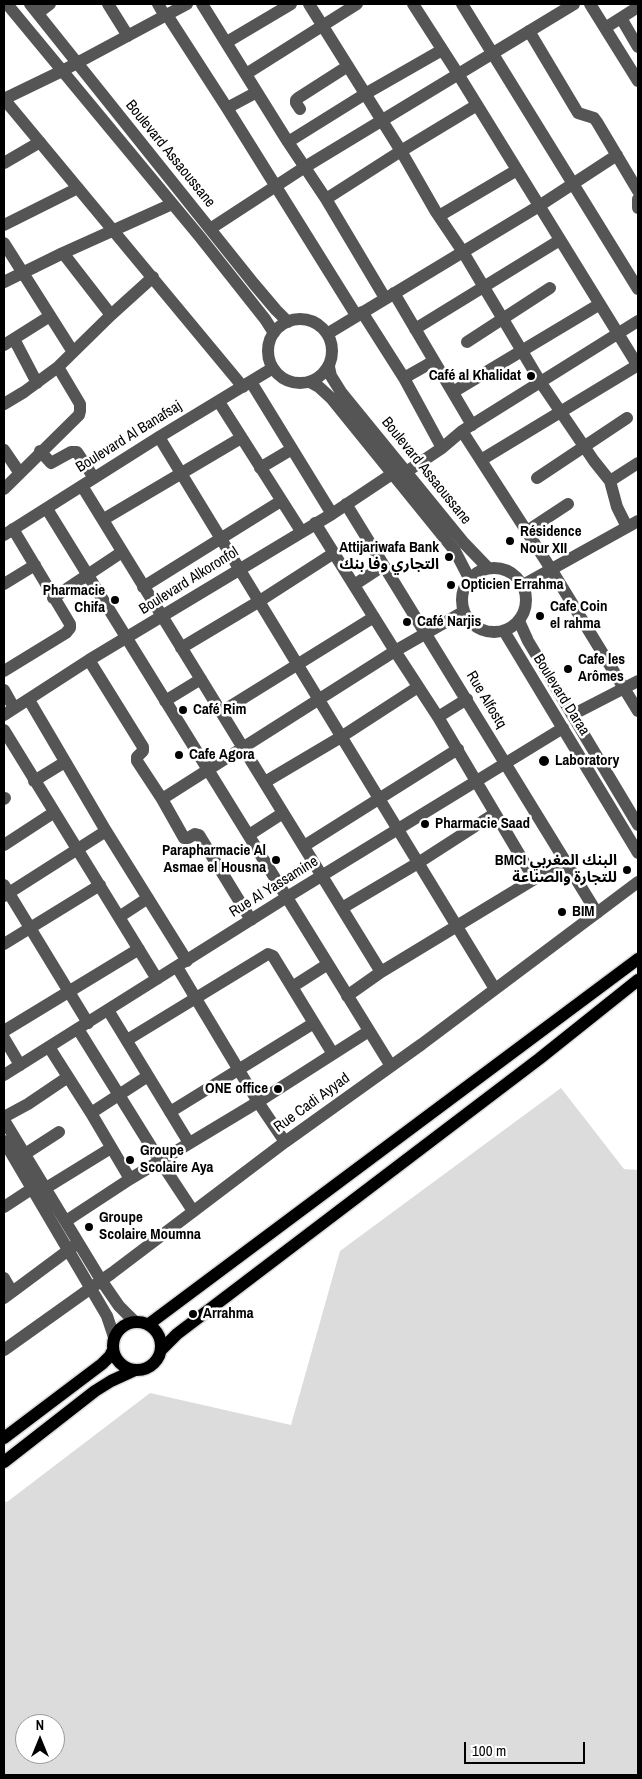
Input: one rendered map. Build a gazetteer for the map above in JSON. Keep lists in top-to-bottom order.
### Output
{
  "streets": {
    "street": [
      "Boulevard Assaoussane",
      "Boulevard Al Banafsaj",
      "Boulevard Alkoronfol",
      "Boulevard Daraa",
      "Rue Alfostq",
      "Rue Al Yassamine",
      "Rue Cadi Ayyad"
    ]
  },
  "crossings": [
    ["Boulevard Assaoussane", "Boulevard Al Banafsaj"],
    ["Boulevard Assaoussane", "Boulevard Alkoronfol"],
    ["Boulevard Assaoussane", "Boulevard Daraa"],
    ["Boulevard Alkoronfol", "Rue Alfostq"],
    ["Boulevard Daraa", "Rue Al Yassamine"],
    ["Rue Alfostq", "Rue Al Yassamine"],
    ["Rue Alfostq", "Rue Cadi Ayyad"]
  ],
  "places": [
    "Café al Khalidat",
    "Résidence Nour XII",
    "Attijariwafa Bank التجاري وفا بنك",
    "Opticien Errahma",
    "Pharmacie Chifa",
    "Cafe Coin el rahma",
    "Café Narjis",
    "Cafe les Arômes",
    "Café Rim",
    "Cafe Agora",
    "Laboratory",
    "Pharmacie Saad",
    "Parapharmacie Al Asmae el Housna",
    "BMCI البنك المغربي للتجارة والصناعة",
    "BIM",
    "ONE office",
    "Groupe Scolaire Aya",
    "Groupe Scolaire Moumna",
    "Arrahma"
  ],
  "scale_bar": "100 m",
  "north": "top"
}
